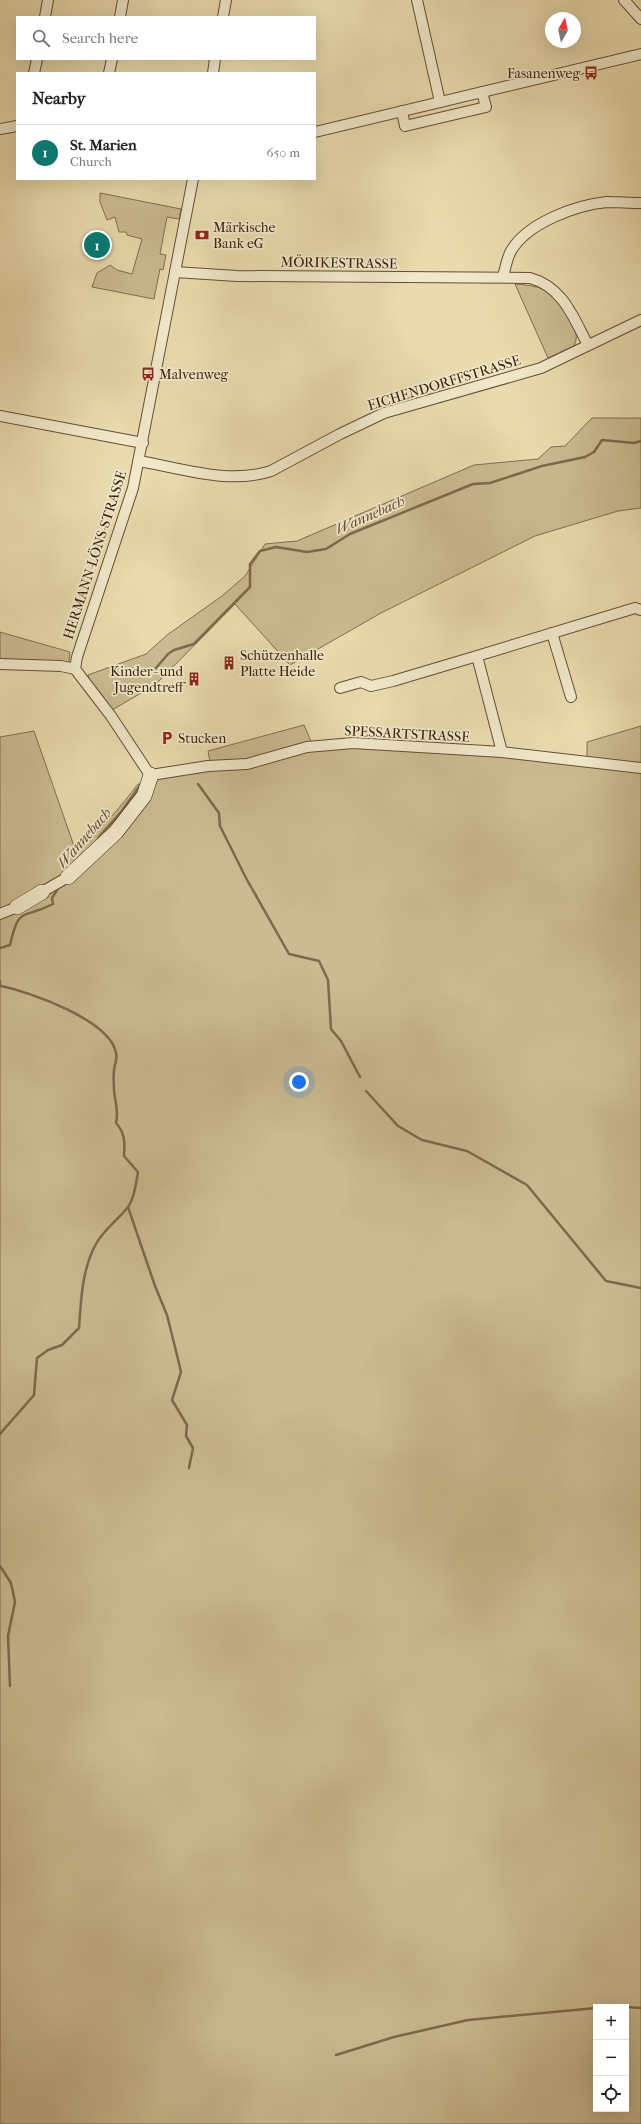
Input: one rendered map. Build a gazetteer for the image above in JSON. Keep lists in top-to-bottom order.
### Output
{
  "streets": {
    "street": [
      "MÖRIKESTRASSE",
      "EICHENDORFFSTRASSE",
      "HERMANN-LÖNS-STRASSE",
      "SPESSARTSTRASSE"
    ]
  },
  "crossings": [
    ["MÖRIKESTRASSE", "EICHENDORFFSTRASSE"],
    ["MÖRIKESTRASSE", "HERMANN-LÖNS-STRASSE"],
    ["EICHENDORFFSTRASSE", "HERMANN-LÖNS-STRASSE"]
  ],
  "water": ["Wannebach"],
  "places": {
    "bus stop": ["Fasanenweg", "Malvenweg"],
    "bank": ["Märkische Bank eG"],
    "building": ["Schützenhalle Platte Heide", "Kinder- und Jugendtreff"],
    "parking": ["Stucken"]
  },
  "north": "top",
  "page": {
    "search": "Search here",
    "heading": "Nearby",
    "list": [
      {
        "mark": "1",
        "name": "St. Marien",
        "note": "Church",
        "value": "650 m"
      }
    ],
    "pins": "1",
    "map_buttons": ["+", "−"]
  }
}
